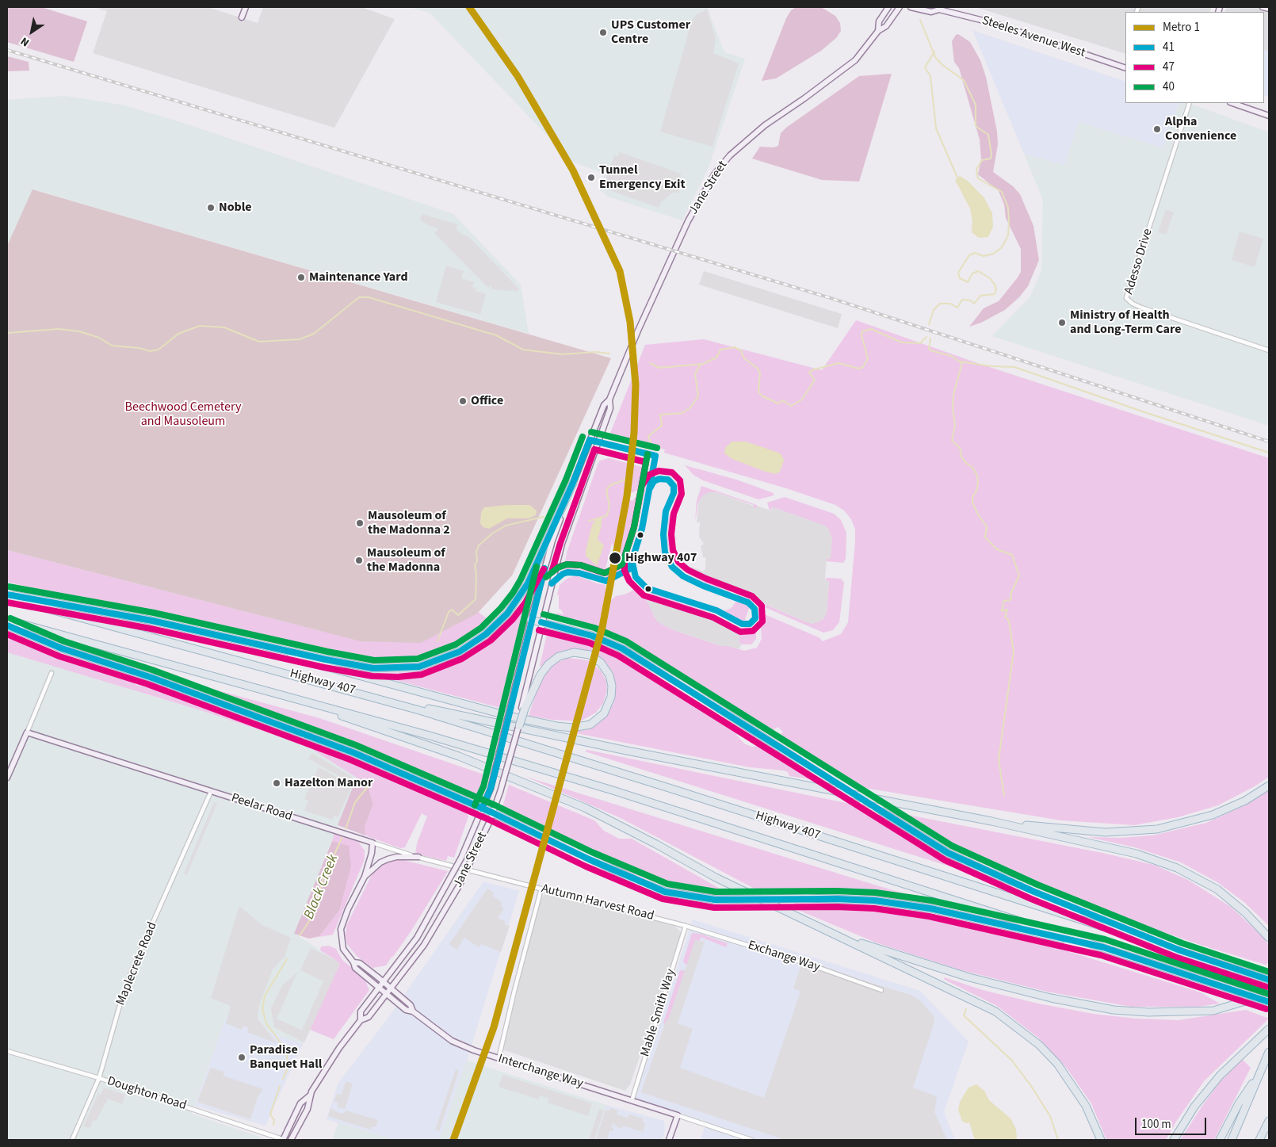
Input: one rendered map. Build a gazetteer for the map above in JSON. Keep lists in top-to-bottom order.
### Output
{
  "streets": {
    "highway": ["Highway 407"],
    "main road": [
      "Steeles Avenue West",
      "Jane Street",
      "Peelar Road",
      "Interchange Way"
    ],
    "street": [
      "Adesso Drive",
      "Autumn Harvest Road",
      "Exchange Way",
      "Maplecrete Road",
      "Mable Smith Way",
      "Doughton Road"
    ]
  },
  "crossings": [
    ["Jane Street", "Interchange Way"],
    ["Jane Street", "Doughton Road"],
    ["Peelar Road", "Autumn Harvest Road"],
    ["Peelar Road", "Maplecrete Road"],
    ["Autumn Harvest Road", "Exchange Way"],
    ["Autumn Harvest Road", "Mable Smith Way"],
    ["Exchange Way", "Mable Smith Way"],
    ["Maplecrete Road", "Doughton Road"],
    ["Mable Smith Way", "Interchange Way"]
  ],
  "water": ["Black Creek"],
  "parks": ["Beechwood Cemetery and Mausoleum"],
  "places": [
    "UPS Customer Centre",
    "Alpha Convenience",
    "Tunnel Emergency Exit",
    "Noble",
    "Maintenance Yard",
    "Ministry of Health and Long-Term Care",
    "Office",
    "Mausoleum of the Madonna 2",
    "Highway 407",
    "Mausoleum of the Madonna",
    "Hazelton Manor",
    "Paradise Banquet Hall"
  ],
  "lines": [
    "metro line 1",
    "transit line 40",
    "transit line 41",
    "transit line 47"
  ],
  "legend": [
    "Metro 1",
    "41",
    "47",
    "40"
  ],
  "scale_bar": "100 m",
  "north": "bottom left"
}
